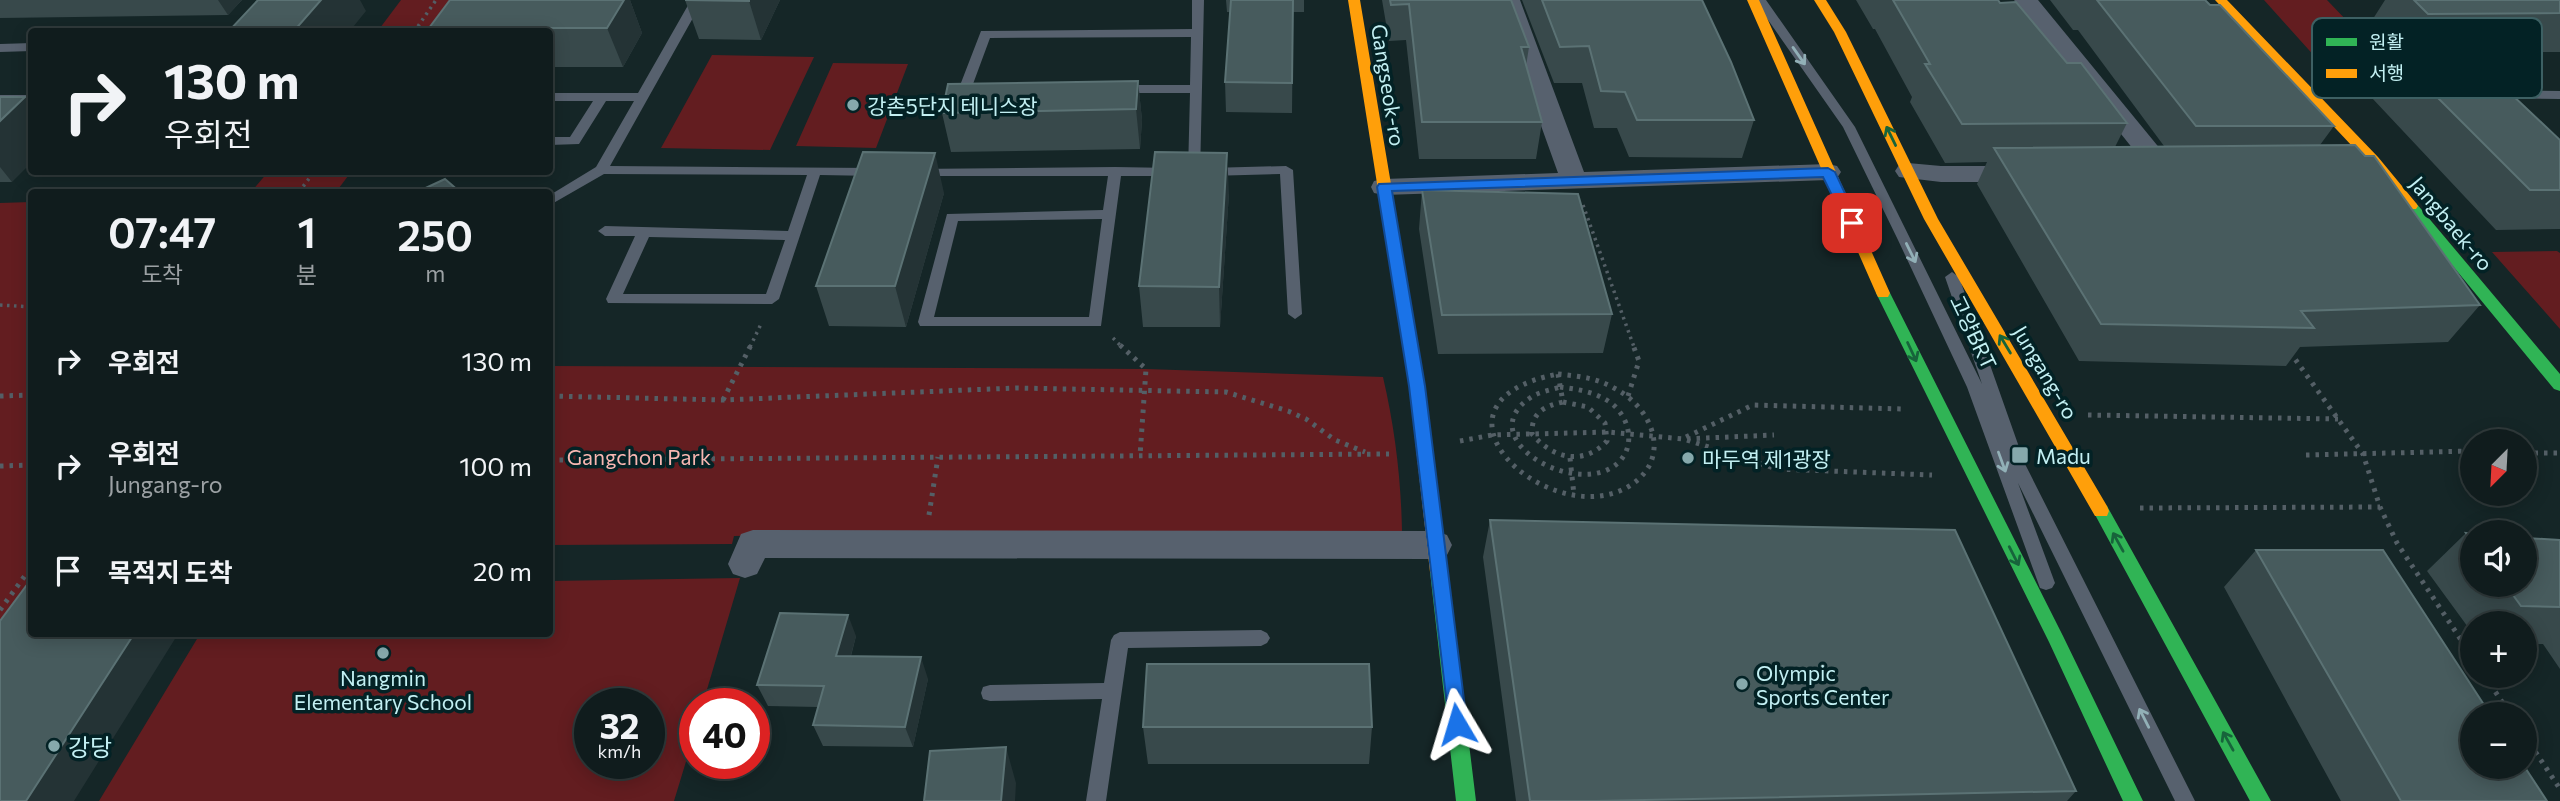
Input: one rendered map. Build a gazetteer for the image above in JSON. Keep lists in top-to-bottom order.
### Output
{
  "streets": {
    "main road": ["Gangseok-ro", "Jangbaek-ro", "Jungang-ro"],
    "lane": ["고양BRT"]
  },
  "crossings": [
    ["고양BRT", "Jungang-ro"]
  ],
  "parks": ["Gangchon Park"],
  "places": {
    "other": [
      "강촌5단지 테니스장",
      "마두역 제1광장",
      "Nangmin Elementary School",
      "Olympic Sports Center",
      "강당"
    ],
    "transit": ["Madu"]
  },
  "legend": ["원활", "서행"],
  "north": "bottom left",
  "page": {
    "turn": ["130 m", "우회전"],
    "eta": [
      "07:47",
      "도착",
      "1",
      "분",
      "250",
      "m"
    ],
    "list": [
      {
        "name": "우회전",
        "value": "130 m"
      },
      {
        "name": "우회전",
        "note": "Jungang-ro",
        "value": "100 m"
      },
      {
        "name": "목적지 도착",
        "value": "20 m"
      }
    ],
    "map_buttons": ["+", "−"],
    "speed": "32 km/h",
    "limit": "40"
  }
}
